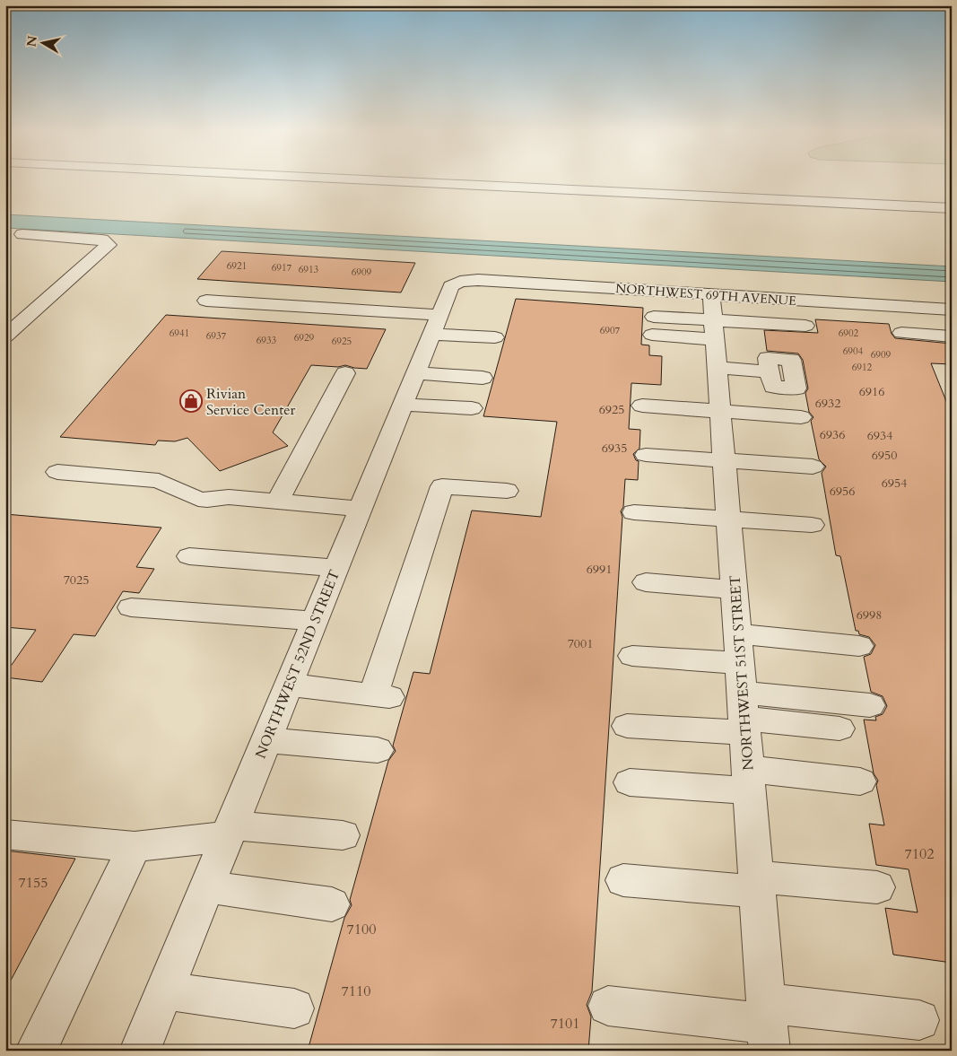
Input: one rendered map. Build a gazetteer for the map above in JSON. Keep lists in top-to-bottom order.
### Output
{
  "streets": {
    "street": ["NORTHWEST 69TH AVENUE", "NORTHWEST 52ND STREET", "NORTHWEST 51ST STREET"]
  },
  "crossings": [
    ["NORTHWEST 69TH AVENUE", "NORTHWEST 52ND STREET"],
    ["NORTHWEST 69TH AVENUE", "NORTHWEST 51ST STREET"]
  ],
  "places": {
    "shop": ["Rivian Service Center"]
  },
  "house_numbers": [
    "6921",
    "6917",
    "6913",
    "6909",
    "6907",
    "6941",
    "6902",
    "6937",
    "6929",
    "6933",
    "6925",
    "6904",
    "6909",
    "6912",
    "6916",
    "6932",
    "6925",
    "6936",
    "6934",
    "6935",
    "6950",
    "6954",
    "6956",
    "6991",
    "7025",
    "6998",
    "7001",
    "7102",
    "7155",
    "7100",
    "7110",
    "7101"
  ],
  "north": "left"
}
